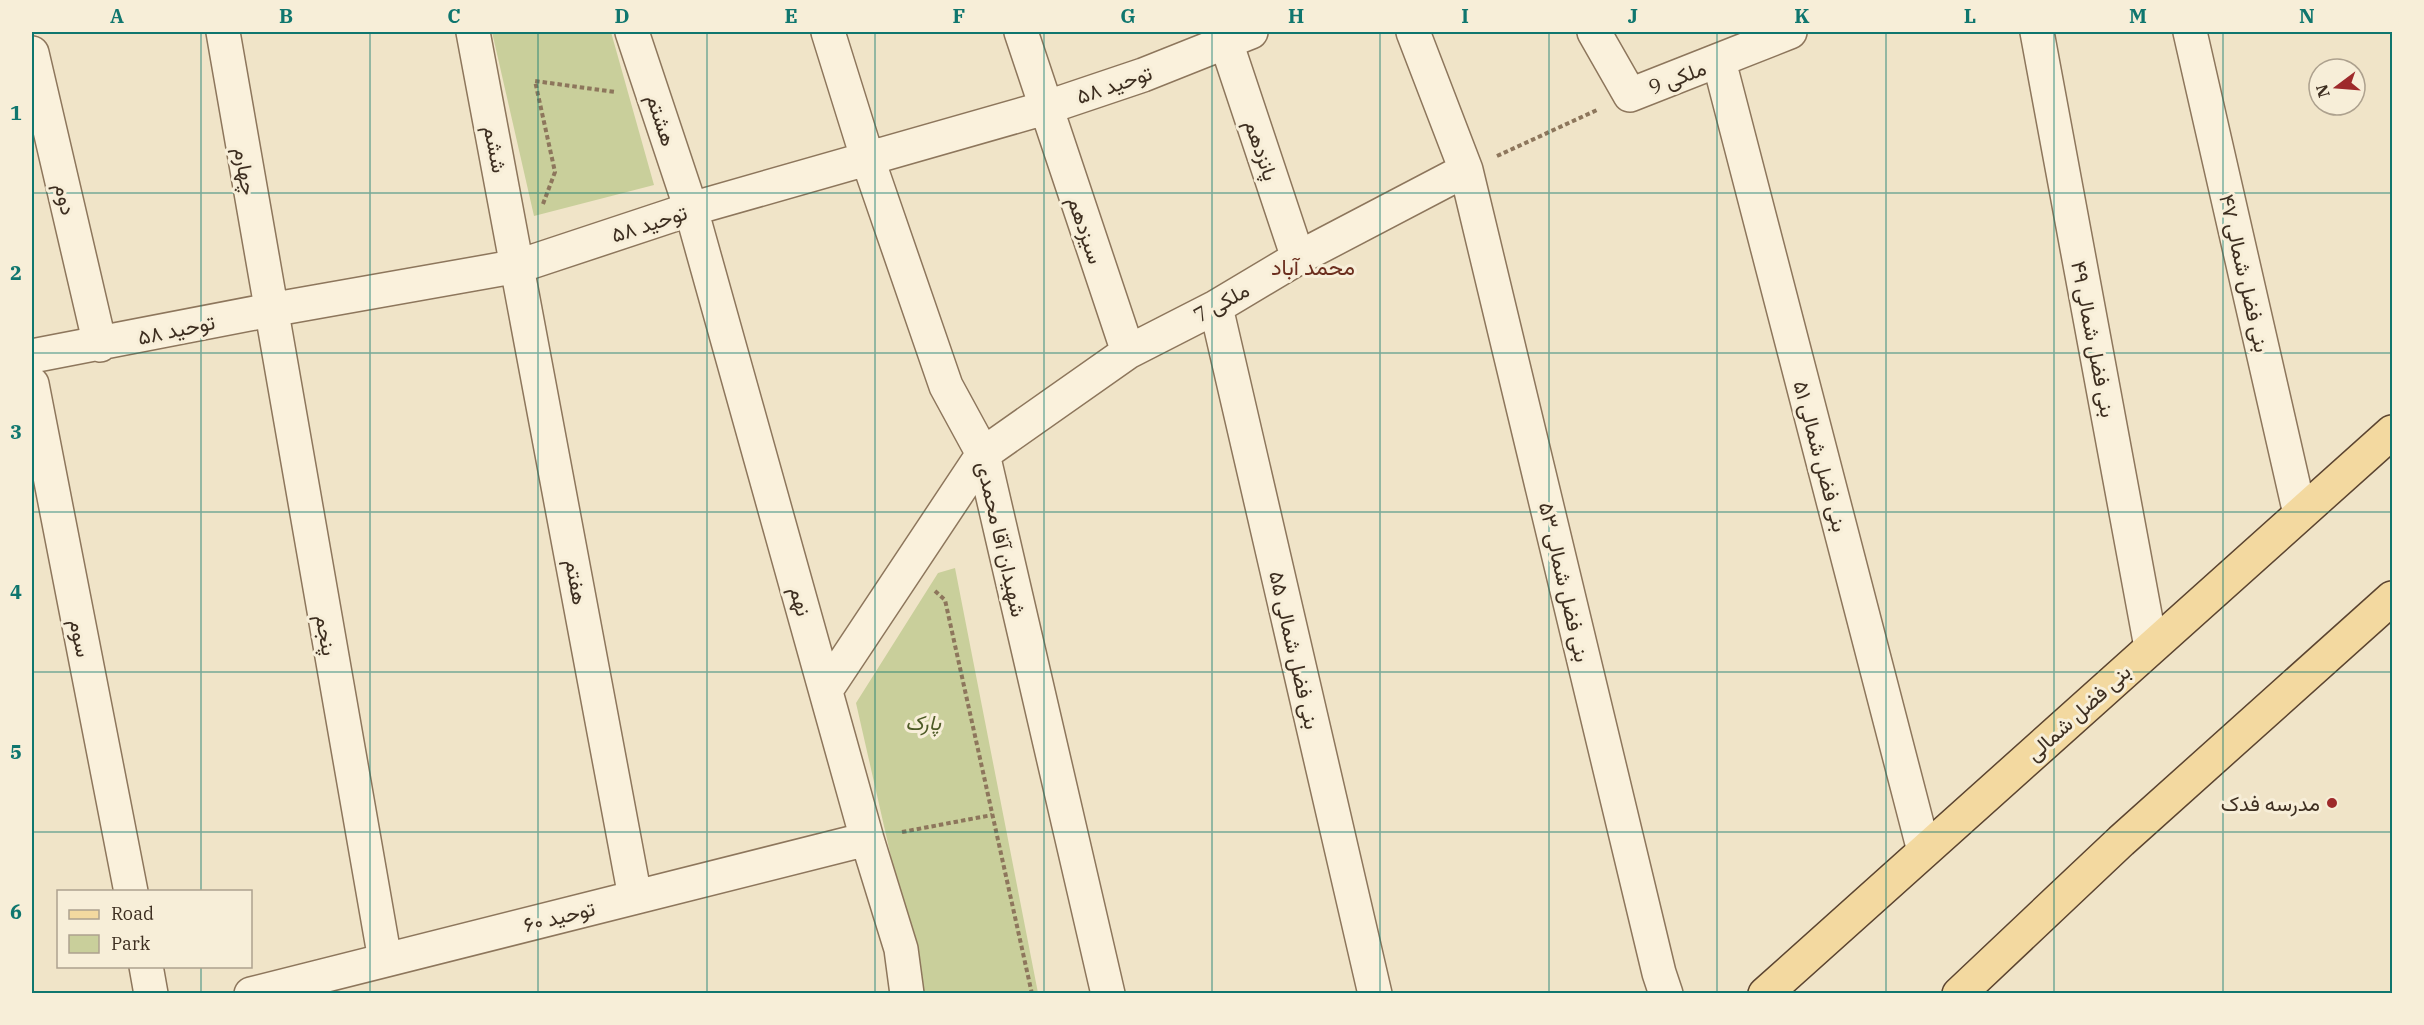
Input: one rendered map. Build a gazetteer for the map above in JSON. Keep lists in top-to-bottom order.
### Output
{
  "streets": {
    "main road": ["بنی فضل شمالی"],
    "street": [
      "ملکی 9",
      "توحید ۵۸",
      "هشتم",
      "ششم",
      "پانزدهم",
      "چهارم",
      "دوم",
      "سیزدهم",
      "بنی فضل شمالی ۴۷",
      "ملکی 7",
      "بنی فضل شمالی ۴۹",
      "بنی فضل شمالی ۵۱",
      "شهیدان آقا محمدی",
      "هفتم",
      "بنی فضل شمالی ۵۳",
      "نهم",
      "پنجم",
      "سوم",
      "بنی فضل شمالی ۵۵",
      "توحید ۶۰"
    ]
  },
  "crossings": [
    ["ملکی 9", "بنی فضل شمالی ۵۱"],
    ["توحید ۵۸", "هشتم"],
    ["توحید ۵۸", "ششم"],
    ["توحید ۵۸", "پانزدهم"],
    ["توحید ۵۸", "چهارم"],
    ["توحید ۵۸", "دوم"],
    ["توحید ۵۸", "سیزدهم"],
    ["توحید ۵۸", "شهیدان آقا محمدی"],
    ["توحید ۵۸", "هفتم"],
    ["توحید ۵۸", "نهم"],
    ["توحید ۵۸", "پنجم"],
    ["هشتم", "نهم"],
    ["ششم", "هفتم"],
    ["پانزدهم", "ملکی 7"],
    ["چهارم", "پنجم"],
    ["سیزدهم", "ملکی 7"],
    ["بنی فضل شمالی ۴۷", "بنی فضل شمالی"],
    ["ملکی 7", "شهیدان آقا محمدی"],
    ["ملکی 7", "بنی فضل شمالی ۵۳"],
    ["ملکی 7", "بنی فضل شمالی ۵۵"],
    ["بنی فضل شمالی ۴۹", "بنی فضل شمالی"],
    ["بنی فضل شمالی ۵۱", "بنی فضل شمالی"],
    ["هفتم", "توحید ۶۰"],
    ["نهم", "توحید ۶۰"],
    ["پنجم", "توحید ۶۰"]
  ],
  "districts": ["محمد آباد"],
  "parks": ["پارک"],
  "places": ["مدرسه فدک"],
  "legend": ["Road", "Park"],
  "north": "left",
  "grid": {
    "columns": [
      "A",
      "B",
      "C",
      "D",
      "E",
      "F",
      "G",
      "H",
      "I",
      "J",
      "K",
      "L",
      "M",
      "N"
    ],
    "rows": [
      "1",
      "2",
      "3",
      "4",
      "5",
      "6"
    ]
  }
}
